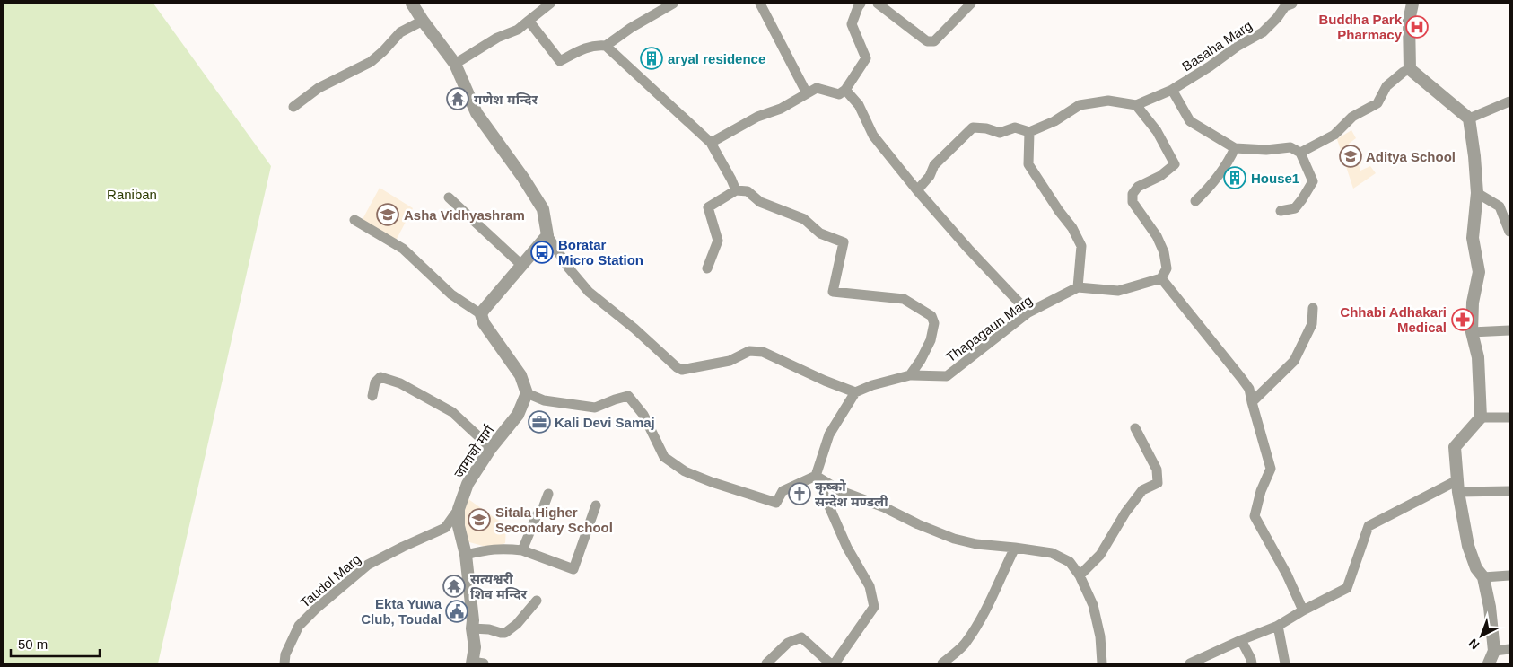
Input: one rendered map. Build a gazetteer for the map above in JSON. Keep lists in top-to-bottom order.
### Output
{
  "streets": {
    "street": [
      "Basaha Marg",
      "Thapagaun Marg",
      "जामाचो मार्ग",
      "Taudol Marg"
    ]
  },
  "crossings": [
    ["जामाचो मार्ग", "Taudol Marg"]
  ],
  "parks": ["Raniban"],
  "places": {
    "hospital": ["Buddha Park Pharmacy"],
    "building": ["aryal residence", "House1"],
    "temple": ["गणेश मन्दिर", "सत्यश्वरी शिव मन्दिर"],
    "school or university": ["Aditya School", "Asha Vidhyashram", "Sitala Higher Secondary School"],
    "bus stop": ["Boratar Micro Station"],
    "pharmacy": ["Chhabi Adhakari Medical"],
    "office": ["Kali Devi Samaj"],
    "church": ["कृष्को सन्देश मण्डली"],
    "public building": ["Ekta Yuwa Club, Toudal"]
  },
  "scale_bar": "50 m",
  "north": "bottom left"
}
